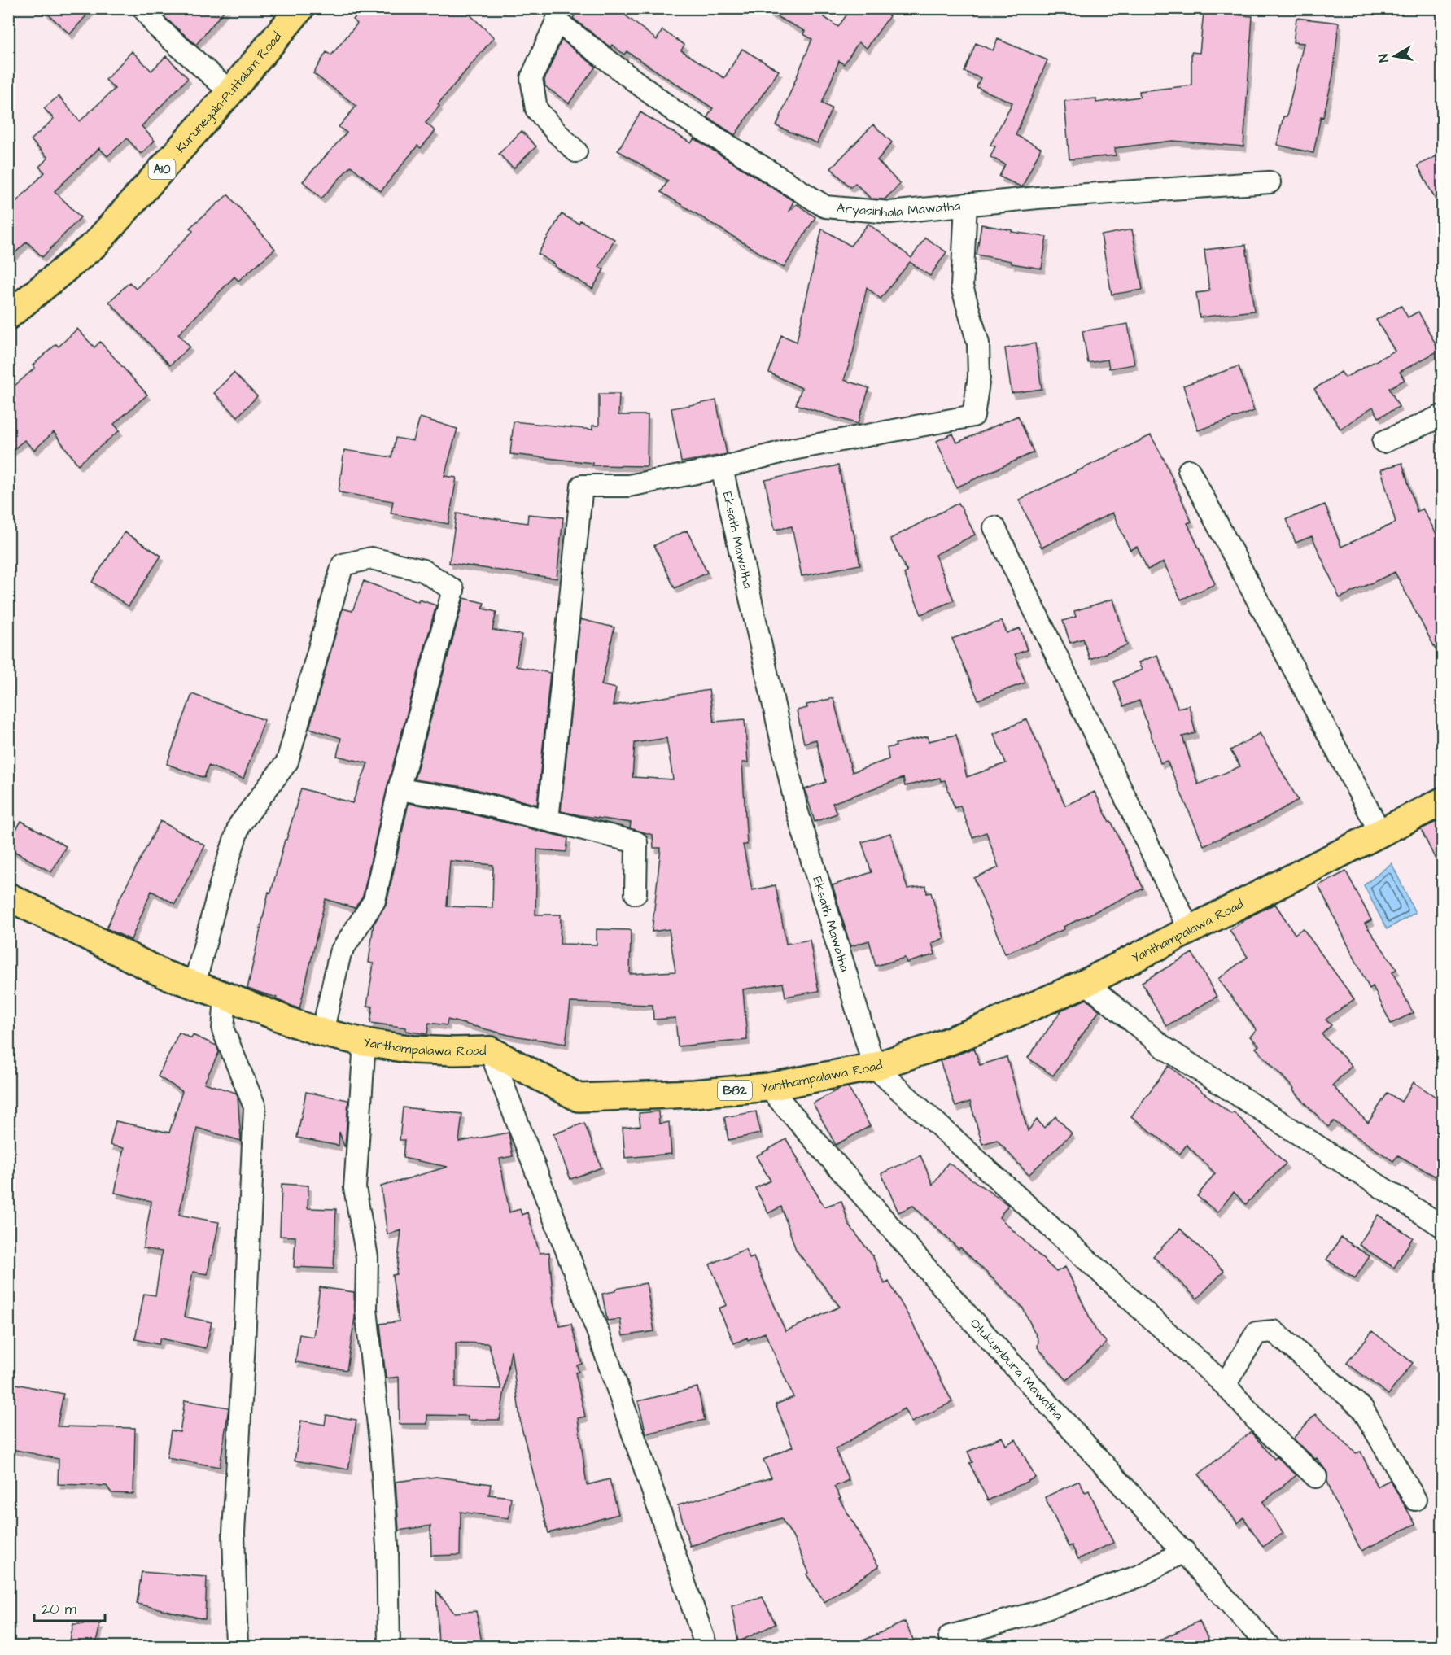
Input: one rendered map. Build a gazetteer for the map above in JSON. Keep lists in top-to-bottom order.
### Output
{
  "streets": {
    "main road": [
      "Kurunegala-Puttalam Road",
      "A10",
      "Yanthampalawa Road",
      "B82"
    ],
    "street": ["Aryasinhala Mawatha", "Eksath Mawatha", "Otukumbura Mawatha"]
  },
  "crossings": [
    ["Eksath Mawatha", "Yanthampalawa Road"],
    ["Yanthampalawa Road", "Otukumbura Mawatha"]
  ],
  "scale_bar": "20 m",
  "north": "left"
}
